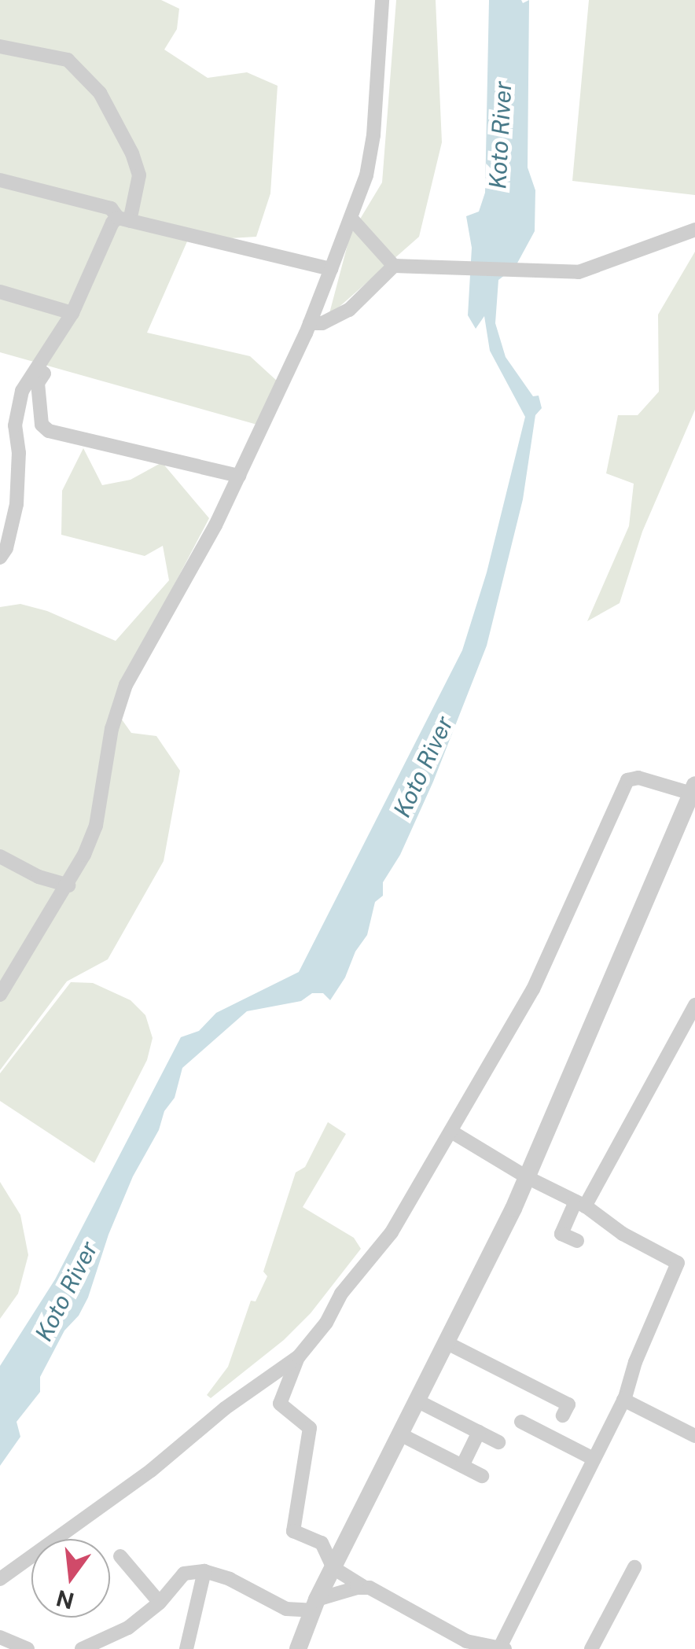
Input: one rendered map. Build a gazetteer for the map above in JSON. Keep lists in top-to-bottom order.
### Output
{
  "water": ["Koto River"],
  "north": "bottom"
}
